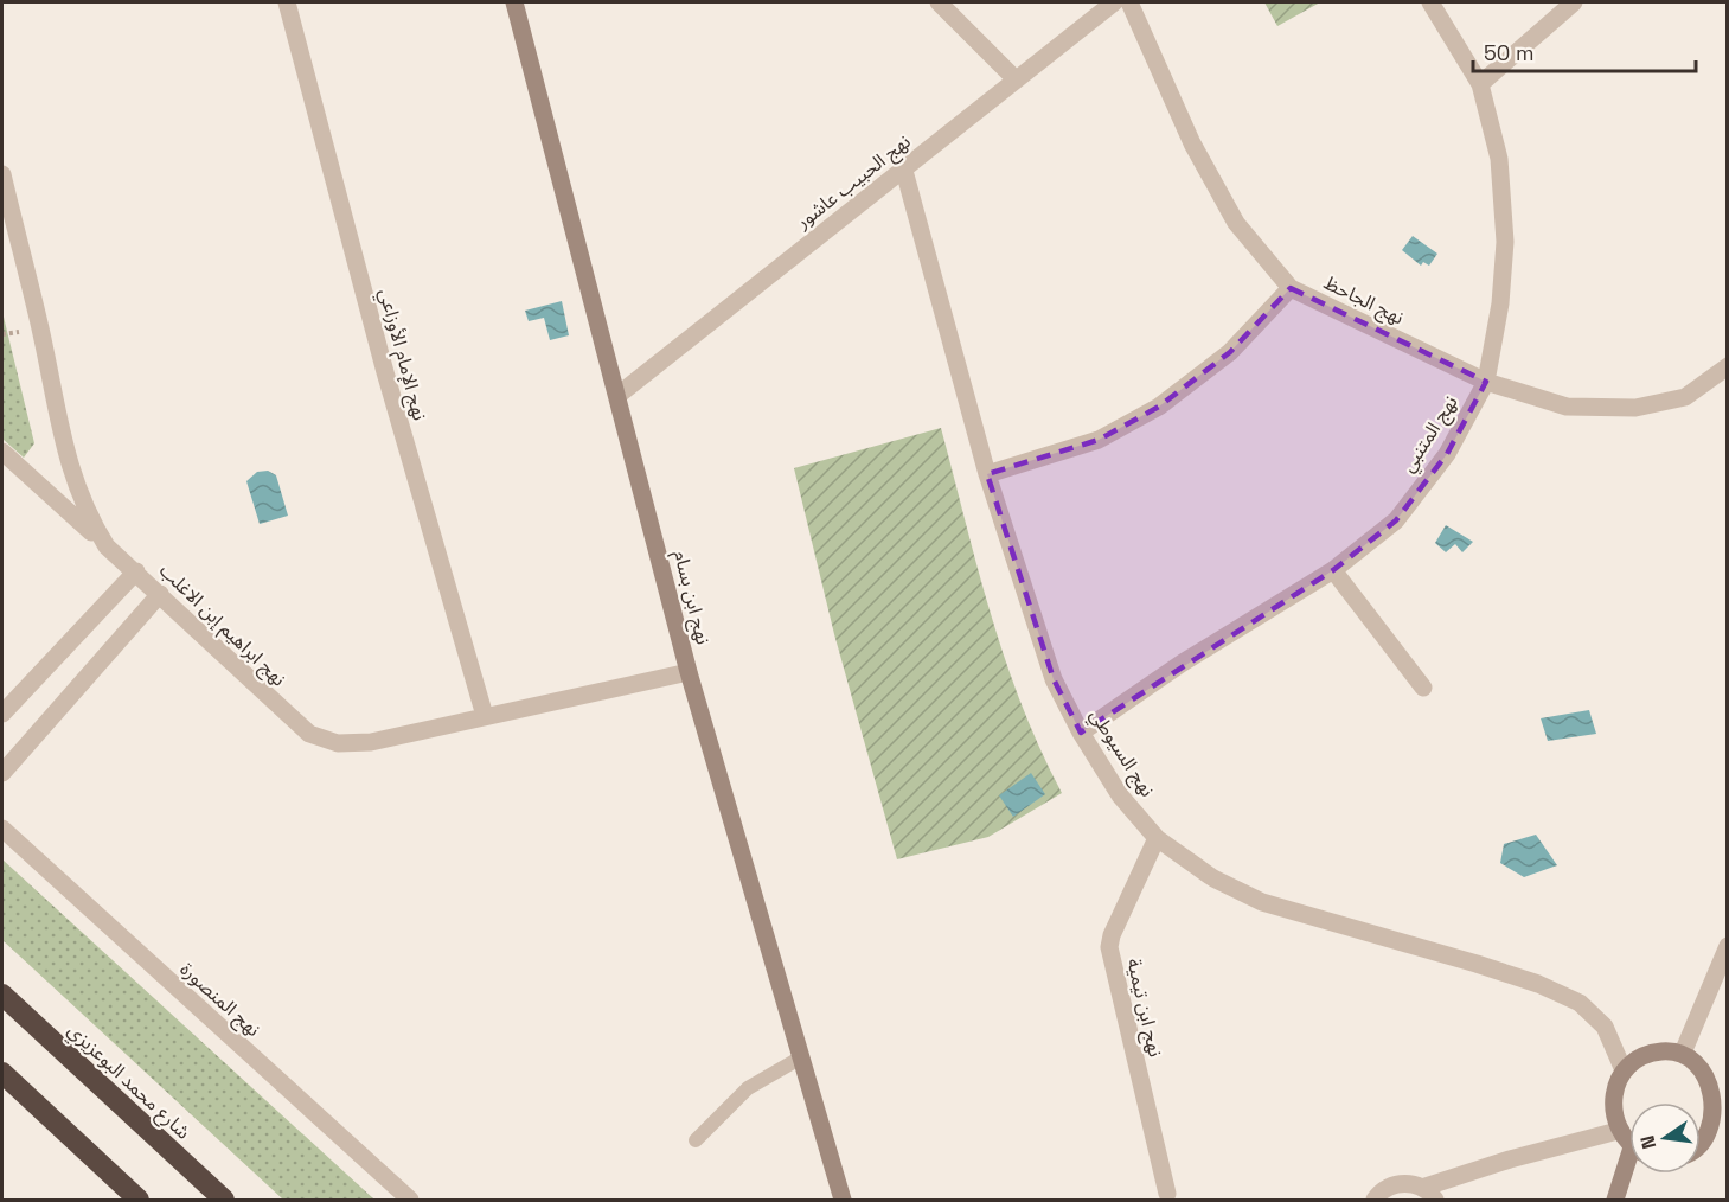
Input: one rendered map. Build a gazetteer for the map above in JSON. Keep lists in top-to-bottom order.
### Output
{
  "streets": {
    "highway": ["شارع محمد البوعزيزي"],
    "street": [
      "نهج الحبيب عاشور",
      "نهج الجاحظ",
      "نهج الإمام الأوزاعي",
      "نهج المتنبي",
      "نهج ابن بسام",
      "نهج ابراهيم إبن الاغلب",
      "نهج السيوطي",
      "نهج المنصورة",
      "نهج ابن تيمية"
    ]
  },
  "crossings": [
    ["نهج الحبيب عاشور", "نهج ابن بسام"],
    ["نهج الحبيب عاشور", "نهج السيوطي"],
    ["نهج الجاحظ", "نهج المتنبي"],
    ["نهج الإمام الأوزاعي", "نهج ابراهيم إبن الاغلب"],
    ["نهج المتنبي", "نهج السيوطي"],
    ["نهج ابن بسام", "نهج ابراهيم إبن الاغلب"],
    ["نهج السيوطي", "نهج ابن تيمية"]
  ],
  "scale_bar": "50 m",
  "north": "left"
}
